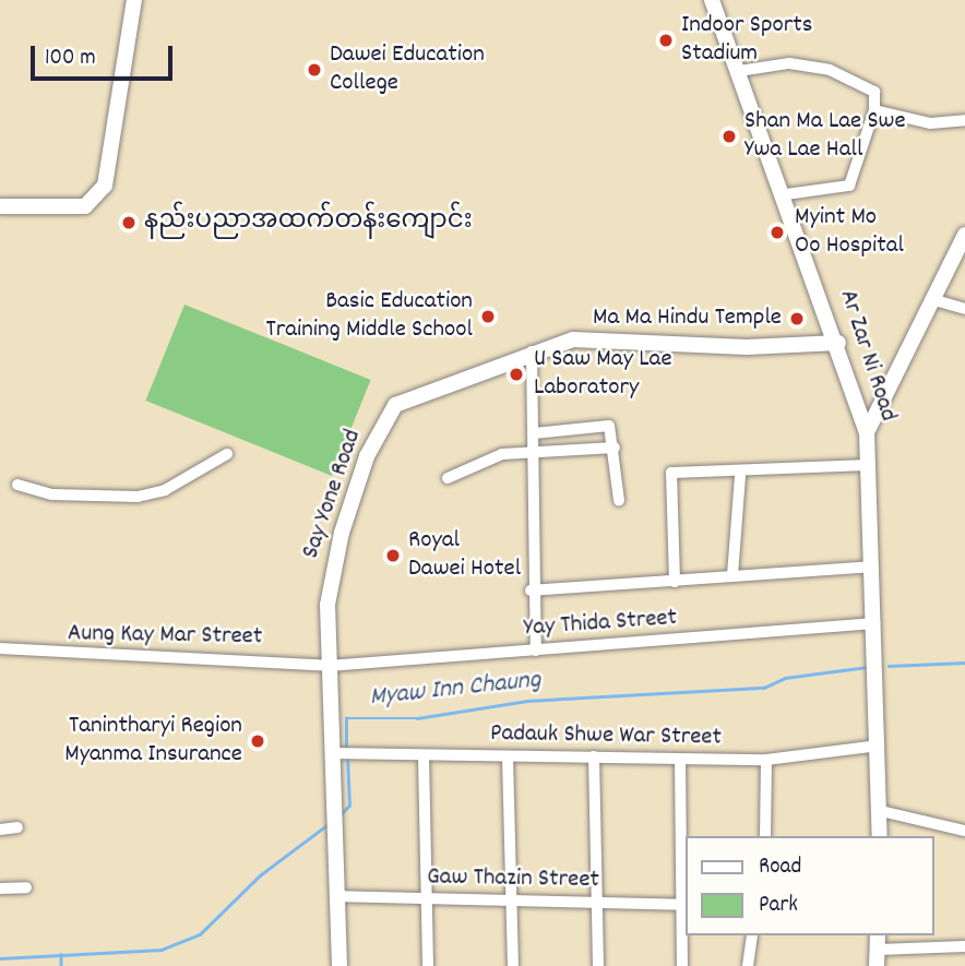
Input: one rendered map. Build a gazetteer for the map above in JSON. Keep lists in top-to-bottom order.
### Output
{
  "streets": {
    "main road": ["Ar Zar Ni Road", "Say Yone Road"],
    "street": [
      "Yay Thida Street",
      "Aung Kay Mar Street",
      "Padauk Shwe War Street",
      "Gaw Thazin Street"
    ]
  },
  "crossings": [
    ["Ar Zar Ni Road", "Say Yone Road"],
    ["Ar Zar Ni Road", "Yay Thida Street"],
    ["Ar Zar Ni Road", "Padauk Shwe War Street"],
    ["Say Yone Road", "Yay Thida Street"],
    ["Say Yone Road", "Aung Kay Mar Street"],
    ["Say Yone Road", "Padauk Shwe War Street"],
    ["Say Yone Road", "Gaw Thazin Street"],
    ["Yay Thida Street", "Aung Kay Mar Street"]
  ],
  "water": ["Myaw Inn Chaung"],
  "places": [
    "Indoor Sports Stadium",
    "Dawei Education College",
    "Shan Ma Lae Swe Ywa Lae Hall",
    "နည်းပညာအထက်တန်းကျောင်း",
    "Myint Mo Oo Hospital",
    "Basic Education Training Middle School",
    "Ma Ma Hindu Temple",
    "U Saw May Lae Laboratory",
    "Royal Dawei Hotel",
    "Tanintharyi Region Myanma Insurance"
  ],
  "legend": ["Road", "Park"],
  "scale_bar": "100 m"
}
